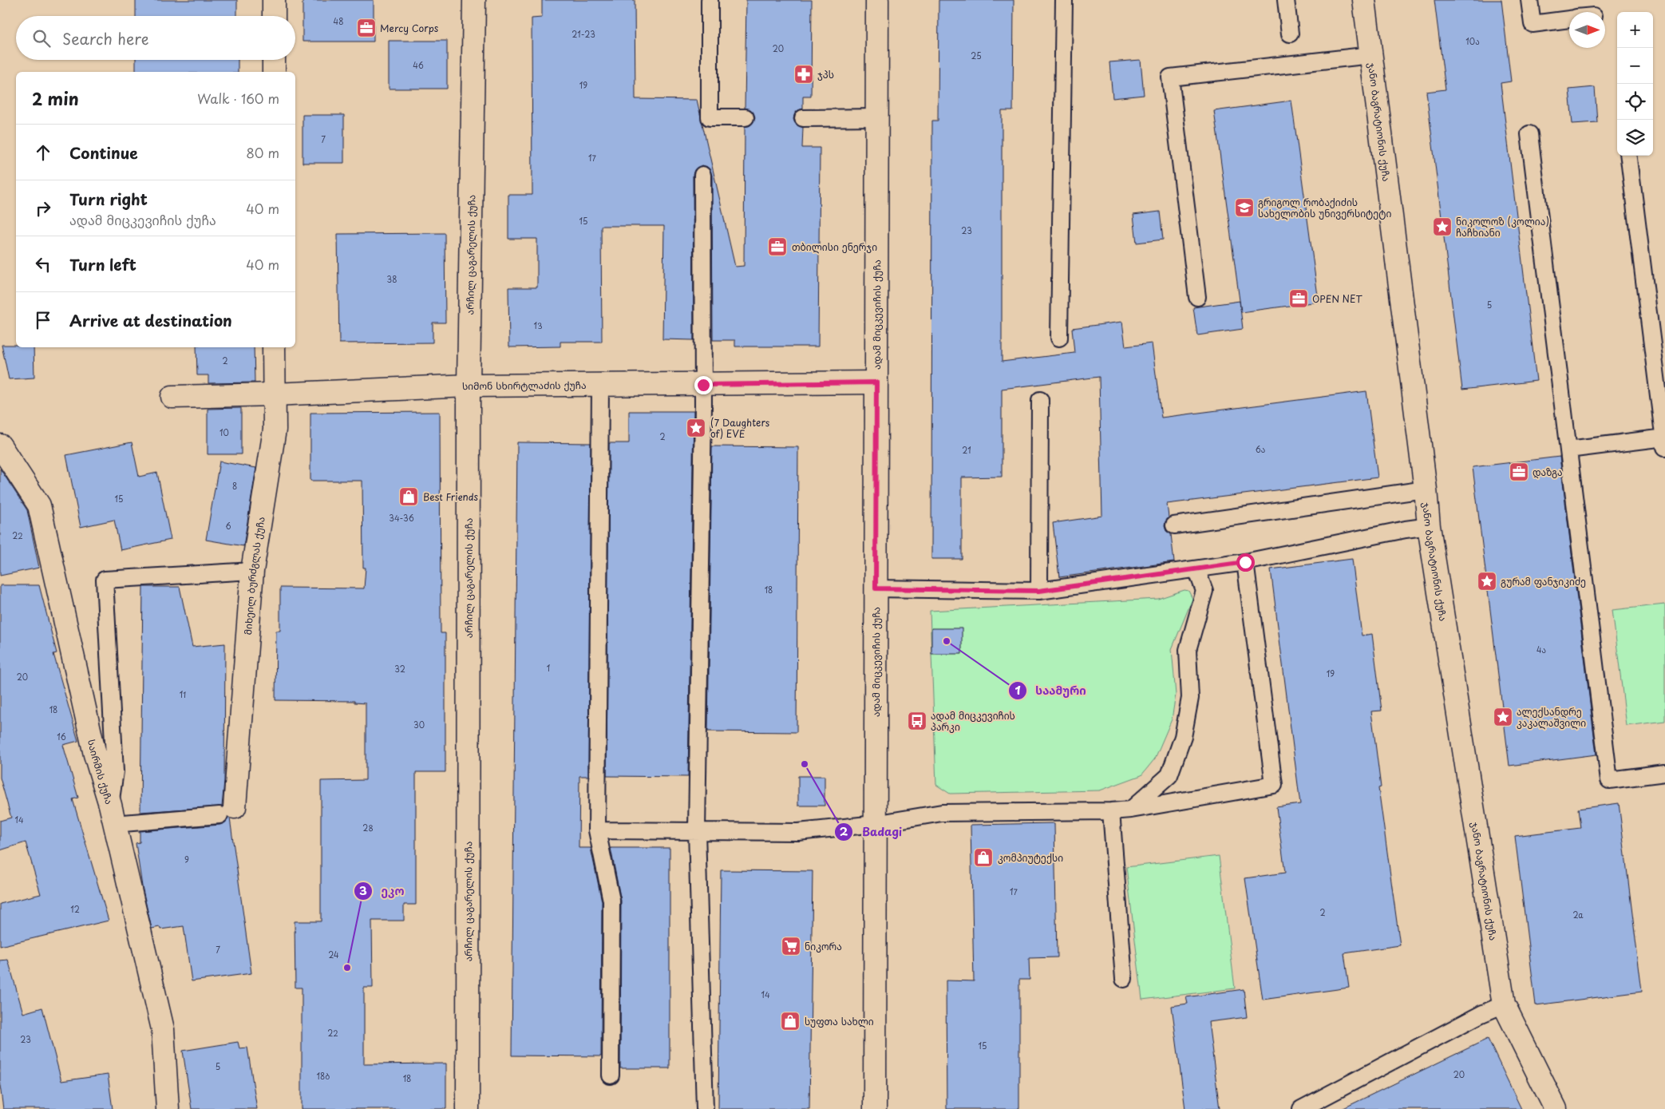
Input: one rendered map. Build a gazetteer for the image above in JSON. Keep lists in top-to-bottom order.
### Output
{
  "streets": {
    "street": [
      "ჯანო ბაგრატიონის ქუჩა",
      "არჩილ ცაგარელის ქუჩა",
      "ადამ მიცკევიჩის ქუჩა",
      "სიმონ სხირტლაძის ქუჩა",
      "მიხეილ ბურძგლას ქუჩა",
      "საირმის ქუჩა"
    ]
  },
  "crossings": [
    ["არჩილ ცაგარელის ქუჩა", "სიმონ სხირტლაძის ქუჩა"],
    ["ადამ მიცკევიჩის ქუჩა", "სიმონ სხირტლაძის ქუჩა"],
    ["სიმონ სხირტლაძის ქუჩა", "მიხეილ ბურძგლას ქუჩა"]
  ],
  "places": {
    "office": [
      "Mercy Corps",
      "თბილისი ენერჯი",
      "OPEN NET",
      "დაზგა"
    ],
    "pharmacy": ["ჯპს"],
    "school or university": ["გრიგოლ რობაქიძის სახელობის უნივერსიტეტი"],
    "place": [
      "ნიკოლოზ (კოლია) ჩაჩხიანი",
      "(7 Daughters of) EVE",
      "გურამ ფანჯიკიძე",
      "ალექსანდრე კაკალაშვილი"
    ],
    "shop": ["Best Friends", "კომპიუტექსი", "სუფთა სახლი"],
    "other": ["საამური", "Badagi", "ეკო"],
    "bus stop": ["ადამ მიცკევიჩის პარკი"],
    "supermarket": ["ნიკორა"]
  },
  "house_numbers": [
    "48",
    "21-23",
    "10ა",
    "20",
    "25",
    "46",
    "19",
    "7",
    "17",
    "15",
    "23",
    "38",
    "5",
    "13",
    "2",
    "10",
    "2",
    "6ა",
    "21",
    "8",
    "15",
    "34-36",
    "6",
    "22",
    "18",
    "4ა",
    "1",
    "32",
    "19",
    "20",
    "11",
    "18",
    "30",
    "16",
    "14",
    "28",
    "9",
    "17",
    "12",
    "2",
    "2a",
    "7",
    "24",
    "14",
    "22",
    "23",
    "15",
    "5",
    "20",
    "18ბ",
    "18"
  ],
  "north": "right",
  "page": {
    "map_buttons": ["+", "−"],
    "search": "Search here",
    "heading": ["2 min", "Walk · 160 m"],
    "list": [
      ["Continue", "80 m"],
      ["Turn right", "ადამ მიცკევიჩის ქუჩა", "40 m"],
      ["Turn left", "40 m"],
      "Arrive at destination"
    ]
  }
}
